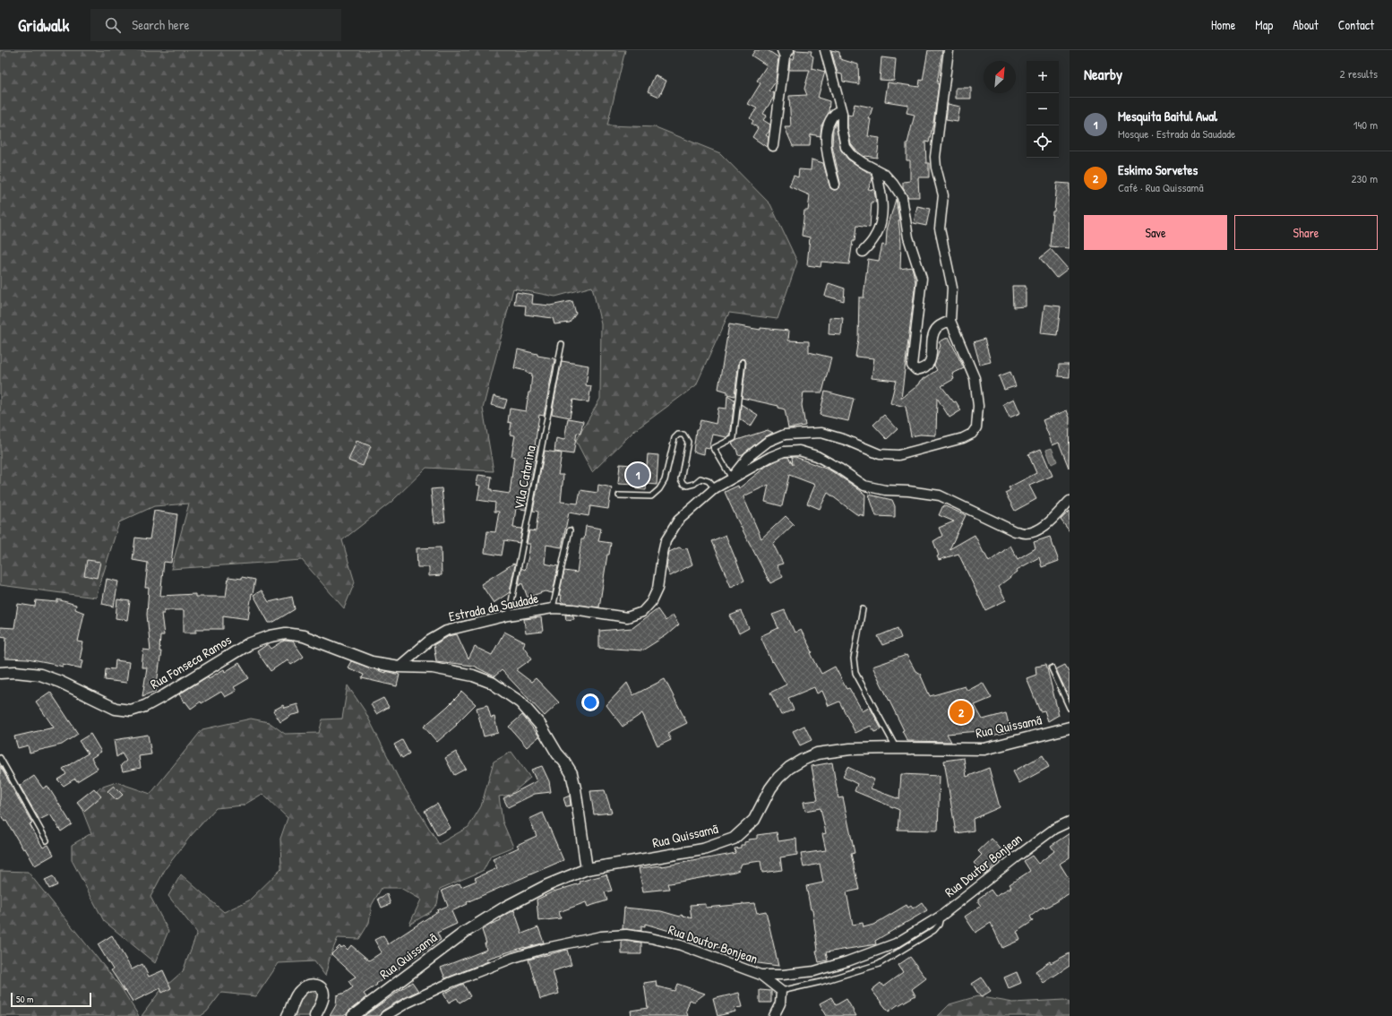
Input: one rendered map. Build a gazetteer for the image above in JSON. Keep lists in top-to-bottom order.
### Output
{
  "streets": {
    "street": [
      "Estrada da Saudade",
      "Rua Fonseca Ramos",
      "Rua Quissamã",
      "Rua Doutor Bonjean"
    ],
    "lane": ["Vila Catarina"]
  },
  "crossings": [
    ["Vila Catarina", "Estrada da Saudade"],
    ["Estrada da Saudade", "Rua Fonseca Ramos"],
    ["Rua Fonseca Ramos", "Rua Quissamã"]
  ],
  "scale_bar": "50 m",
  "north": "top right",
  "page": {
    "header": "Gridwalk",
    "search": "Search here",
    "nav": [
      "Home",
      "Map",
      "About",
      "Contact"
    ],
    "heading": ["Nearby", "2 results"],
    "map_buttons": ["+", "−"],
    "list": [
      {
        "mark": "1",
        "name": "Mesquita Baitul Awal",
        "note": "Mosque · Estrada da Saudade",
        "value": "140 m"
      },
      {
        "mark": "2",
        "name": "Eskimo Sorvetes",
        "note": "Café · Rua Quissamã",
        "value": "230 m"
      }
    ],
    "buttons": ["Save", "Share"],
    "pins": ["1", "2"],
    "scale": "50 m"
  }
}
